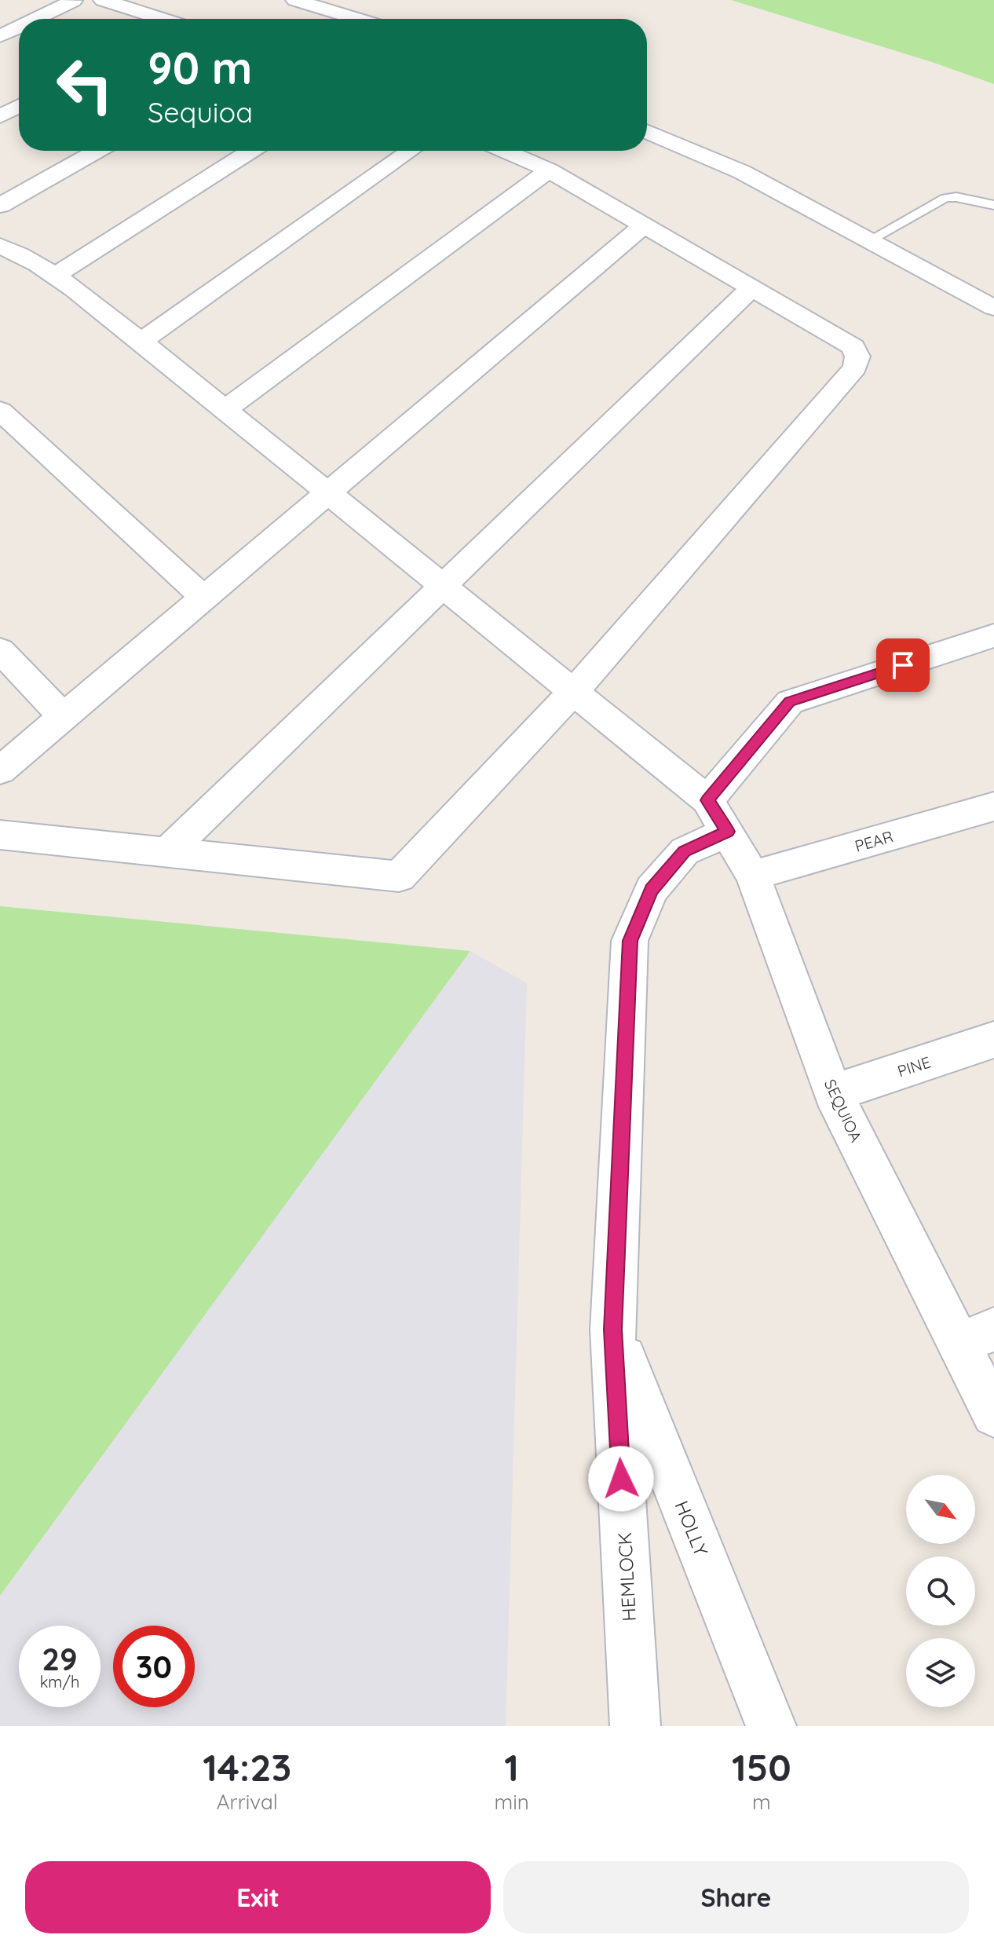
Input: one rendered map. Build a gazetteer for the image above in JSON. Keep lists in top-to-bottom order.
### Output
{
  "streets": {
    "street": [
      "PEAR",
      "PINE",
      "SEQUIOA",
      "HOLLY",
      "HEMLOCK"
    ]
  },
  "crossings": [
    ["PEAR", "SEQUIOA"],
    ["PINE", "SEQUIOA"],
    ["SEQUIOA", "HEMLOCK"],
    ["HOLLY", "HEMLOCK"]
  ],
  "north": "bottom right",
  "page": {
    "turn": ["90 m", "Sequioa"],
    "speed": "29 km/h",
    "limit": "30",
    "eta": [
      "14:23",
      "Arrival",
      "1",
      "min",
      "150",
      "m"
    ],
    "buttons": ["Exit", "Share"]
  }
}
